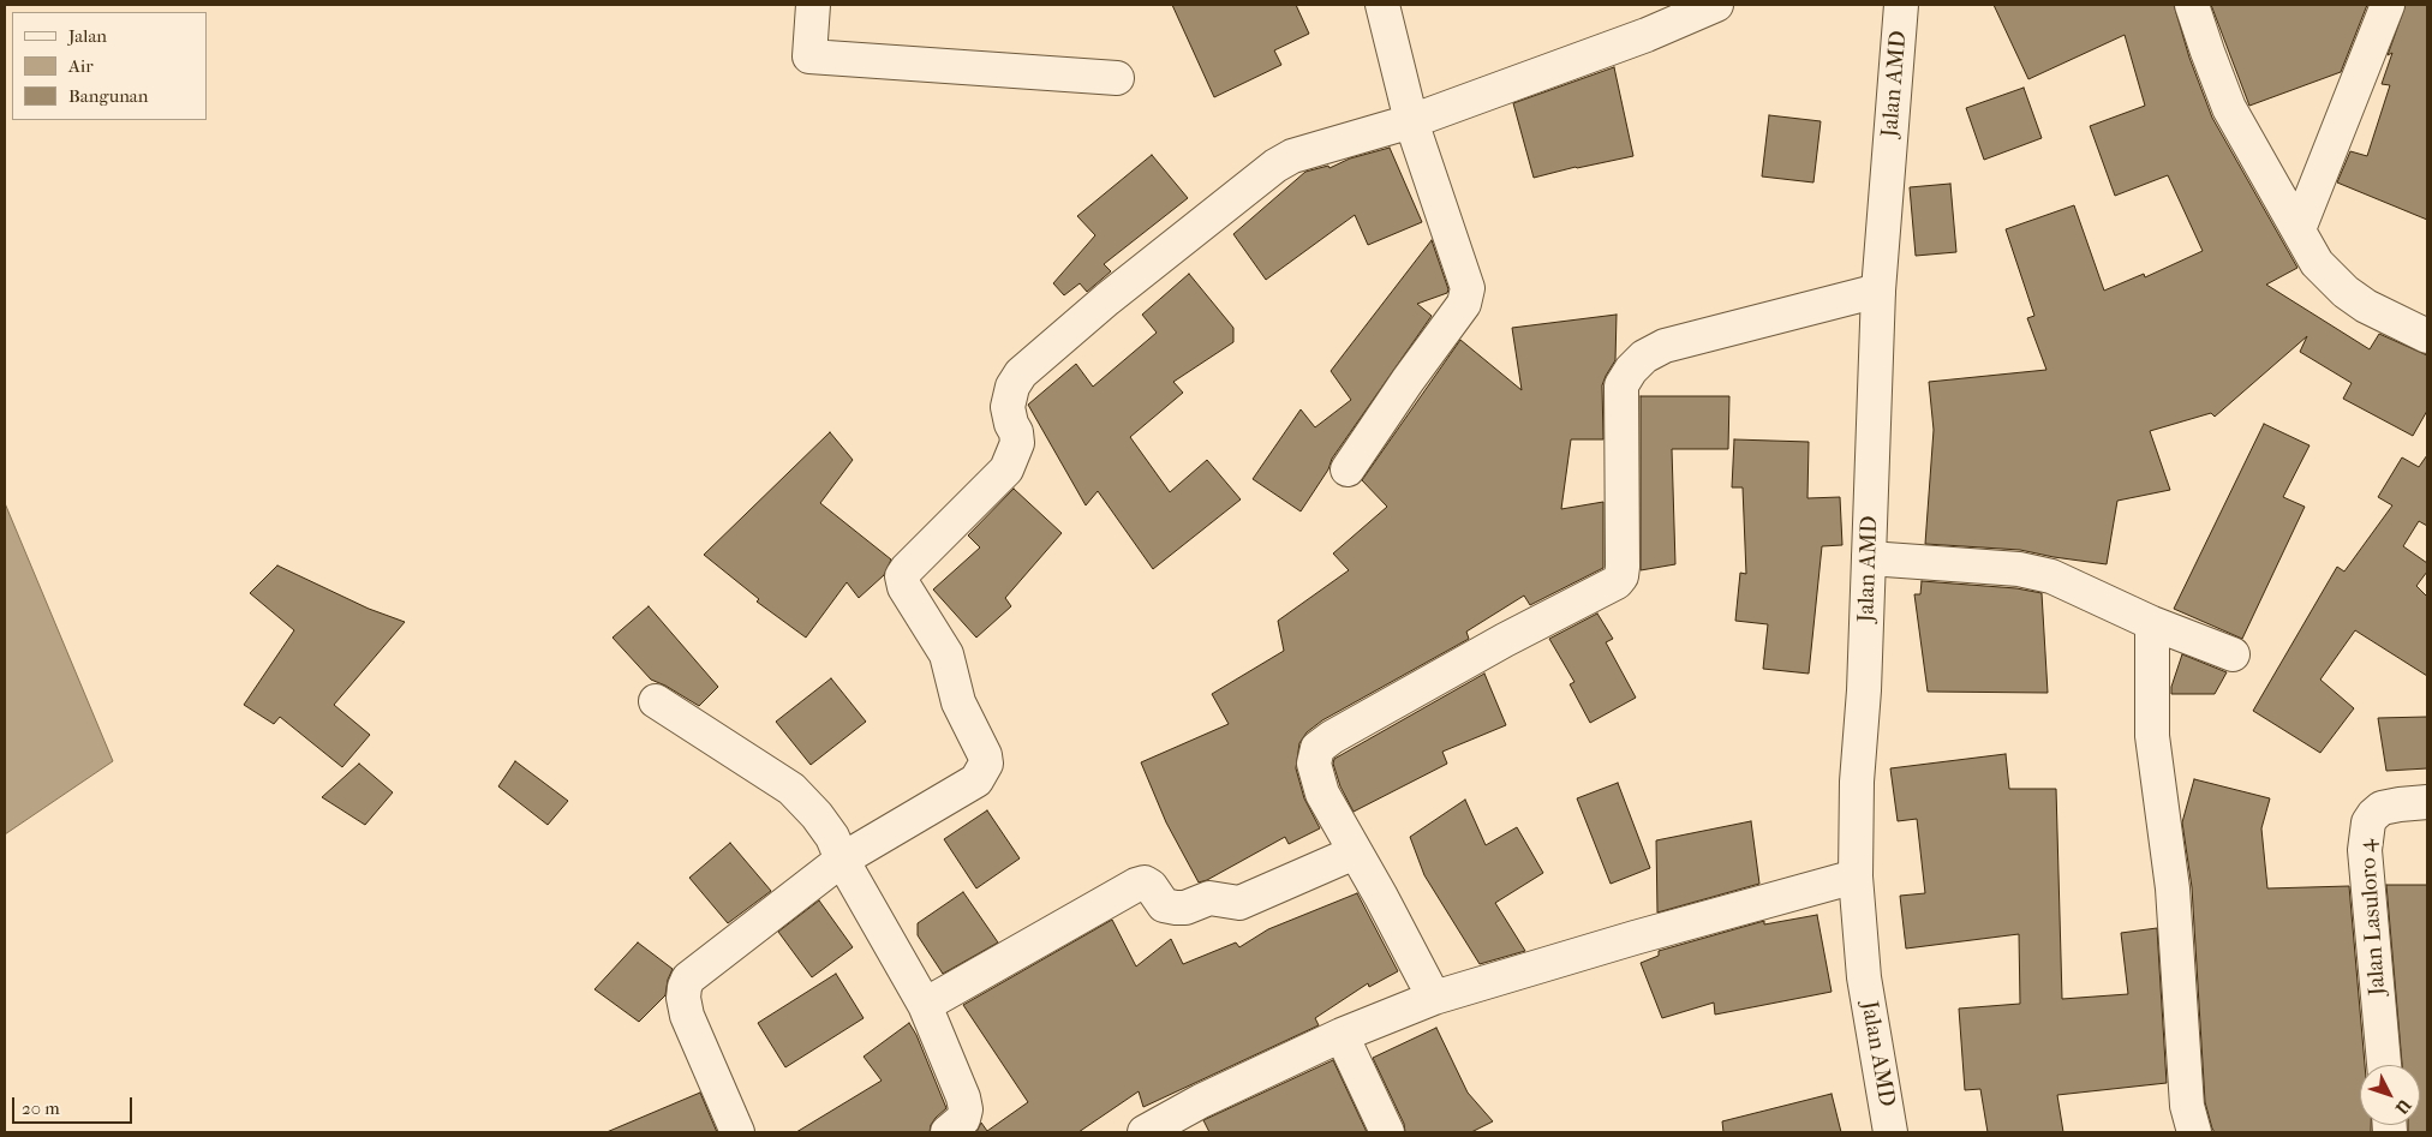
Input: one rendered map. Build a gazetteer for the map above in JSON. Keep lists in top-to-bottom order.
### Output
{
  "streets": {
    "street": ["Jalan AMD", "Jalan Lasuloro 4"]
  },
  "legend": ["Jalan", "Air", "Bangunan"],
  "scale_bar": "20 m",
  "north": "bottom right"
}
